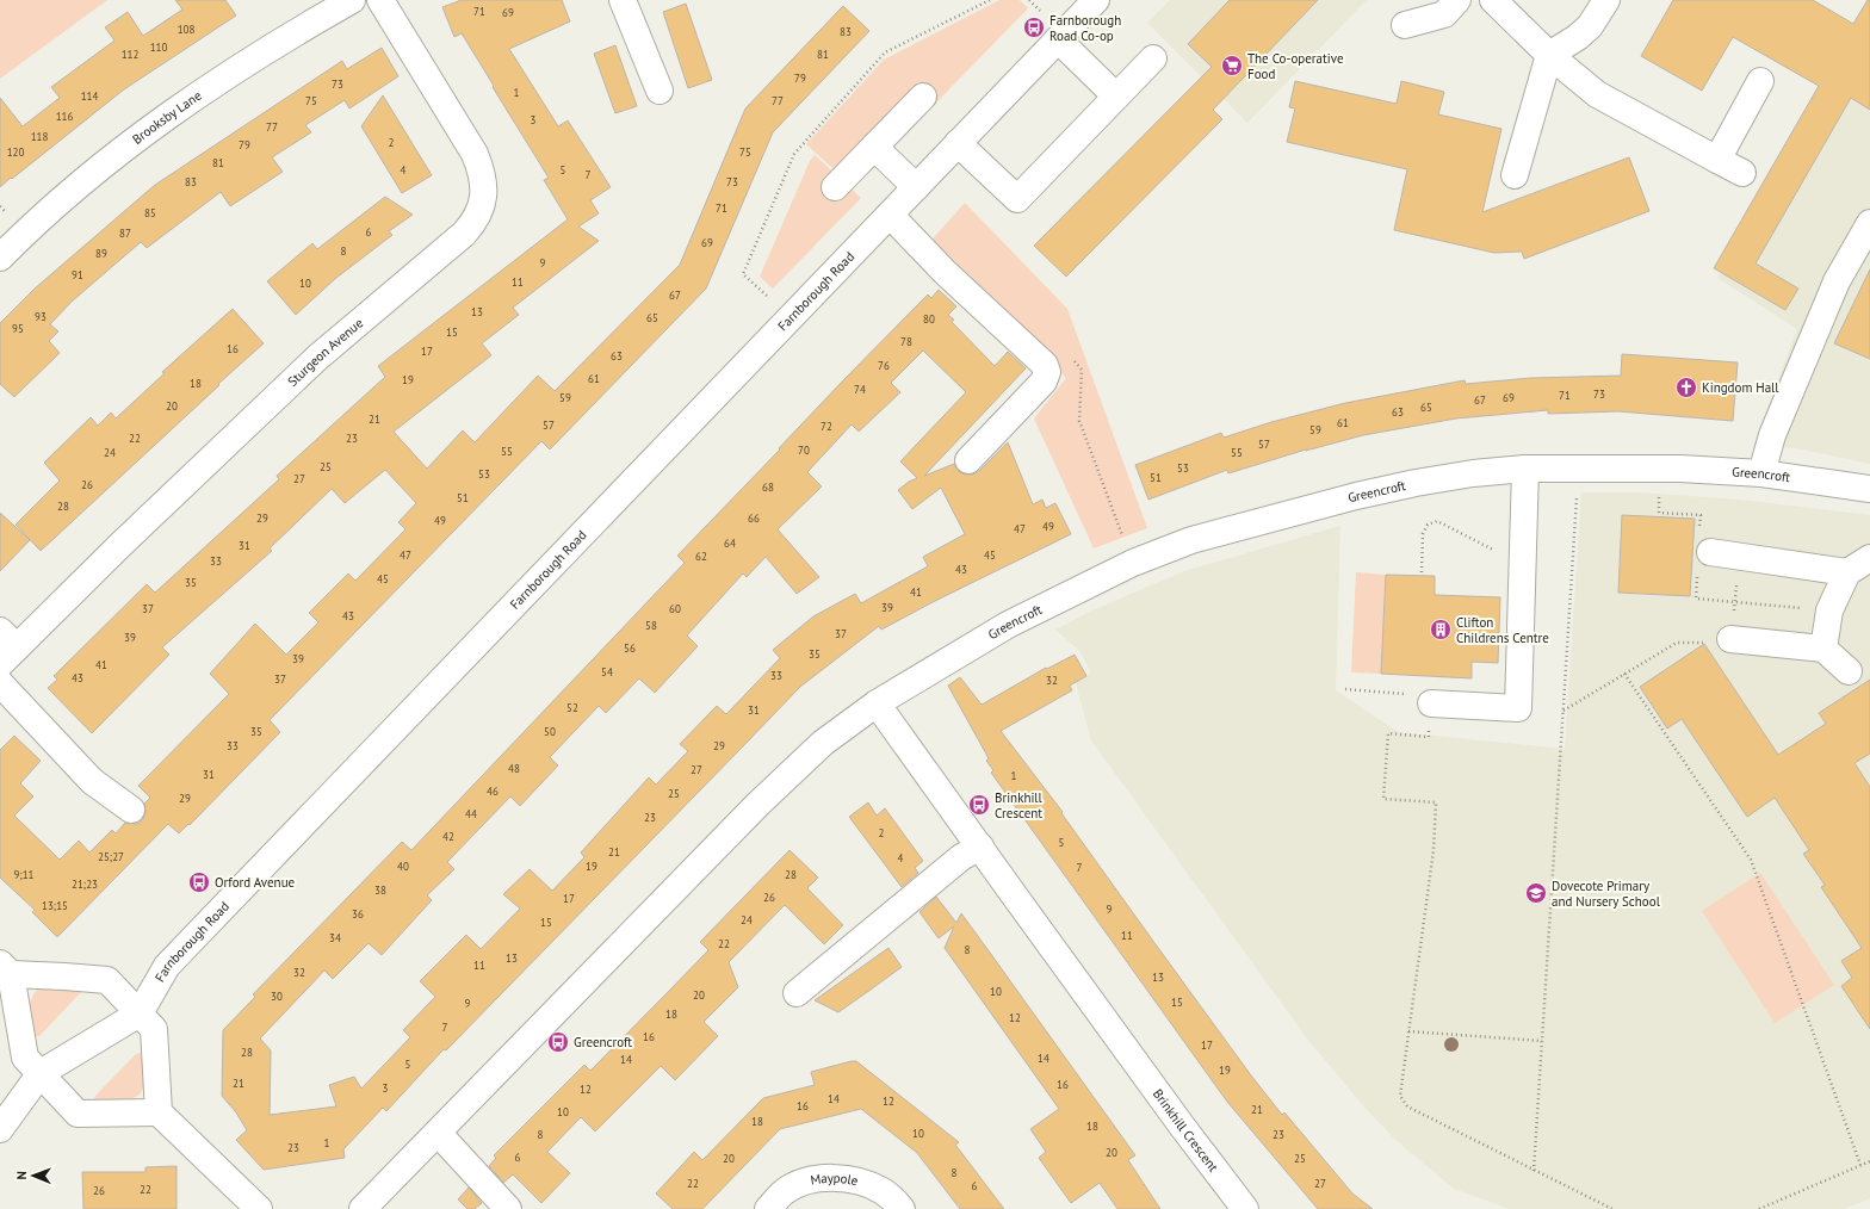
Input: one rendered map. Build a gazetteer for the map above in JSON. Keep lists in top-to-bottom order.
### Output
{
  "streets": {
    "street": [
      "Brooksby Lane",
      "Farnborough Road",
      "Sturgeon Avenue",
      "Greencroft",
      "Brinkhill Crescent",
      "Maypole"
    ]
  },
  "crossings": [
    ["Greencroft", "Brinkhill Crescent"]
  ],
  "places": {
    "bus stop": [
      "Farnborough Road Co-op",
      "Brinkhill Crescent",
      "Orford Avenue",
      "Greencroft"
    ],
    "supermarket": ["The Co-operative Food"],
    "church": ["Kingdom Hall"],
    "building": ["Clifton Childrens Centre"],
    "school or university": ["Dovecote Primary and Nursery School"]
  },
  "house_numbers": [
    "71",
    "69",
    "108",
    "83",
    "110",
    "112",
    "81",
    "79",
    "73",
    "1",
    "114",
    "75",
    "77",
    "116",
    "3",
    "77",
    "118",
    "2",
    "79",
    "120",
    "75",
    "81",
    "4",
    "5",
    "7",
    "83",
    "73",
    "71",
    "85",
    "6",
    "87",
    "69",
    "8",
    "89",
    "9",
    "91",
    "11",
    "10",
    "67",
    "13",
    "93",
    "65",
    "80",
    "95",
    "15",
    "78",
    "16",
    "17",
    "63",
    "76",
    "61",
    "19",
    "18",
    "74",
    "73",
    "71",
    "59",
    "69",
    "67",
    "20",
    "65",
    "63",
    "21",
    "61",
    "57",
    "72",
    "59",
    "22",
    "23",
    "57",
    "70",
    "55",
    "24",
    "55",
    "25",
    "53",
    "53",
    "51",
    "27",
    "26",
    "68",
    "51",
    "28",
    "29",
    "66",
    "49",
    "49",
    "47",
    "64",
    "31",
    "47",
    "45",
    "62",
    "33",
    "43",
    "45",
    "35",
    "41",
    "39",
    "37",
    "60",
    "43",
    "58",
    "37",
    "39",
    "56",
    "35",
    "39",
    "41",
    "54",
    "33",
    "43",
    "37",
    "32",
    "52",
    "31",
    "35",
    "50",
    "33",
    "29",
    "48",
    "27",
    "31",
    "1",
    "46",
    "25",
    "29",
    "44",
    "23",
    "2",
    "42",
    "5",
    "21",
    "25;27",
    "4",
    "40",
    "19",
    "7",
    "9;11",
    "28",
    "21;23",
    "38",
    "26",
    "17",
    "13;15",
    "9",
    "36",
    "24",
    "15",
    "11",
    "34",
    "22",
    "8",
    "13",
    "11",
    "32",
    "13",
    "10",
    "20",
    "30",
    "15",
    "9",
    "18",
    "12",
    "7",
    "16",
    "17",
    "28",
    "14",
    "14",
    "5",
    "19",
    "21",
    "16",
    "3",
    "12",
    "14",
    "12",
    "16",
    "21",
    "10",
    "18",
    "18",
    "10",
    "8",
    "23",
    "1",
    "23",
    "20",
    "6",
    "20",
    "25",
    "8",
    "22",
    "27",
    "6",
    "22",
    "26"
  ],
  "north": "left"
}
